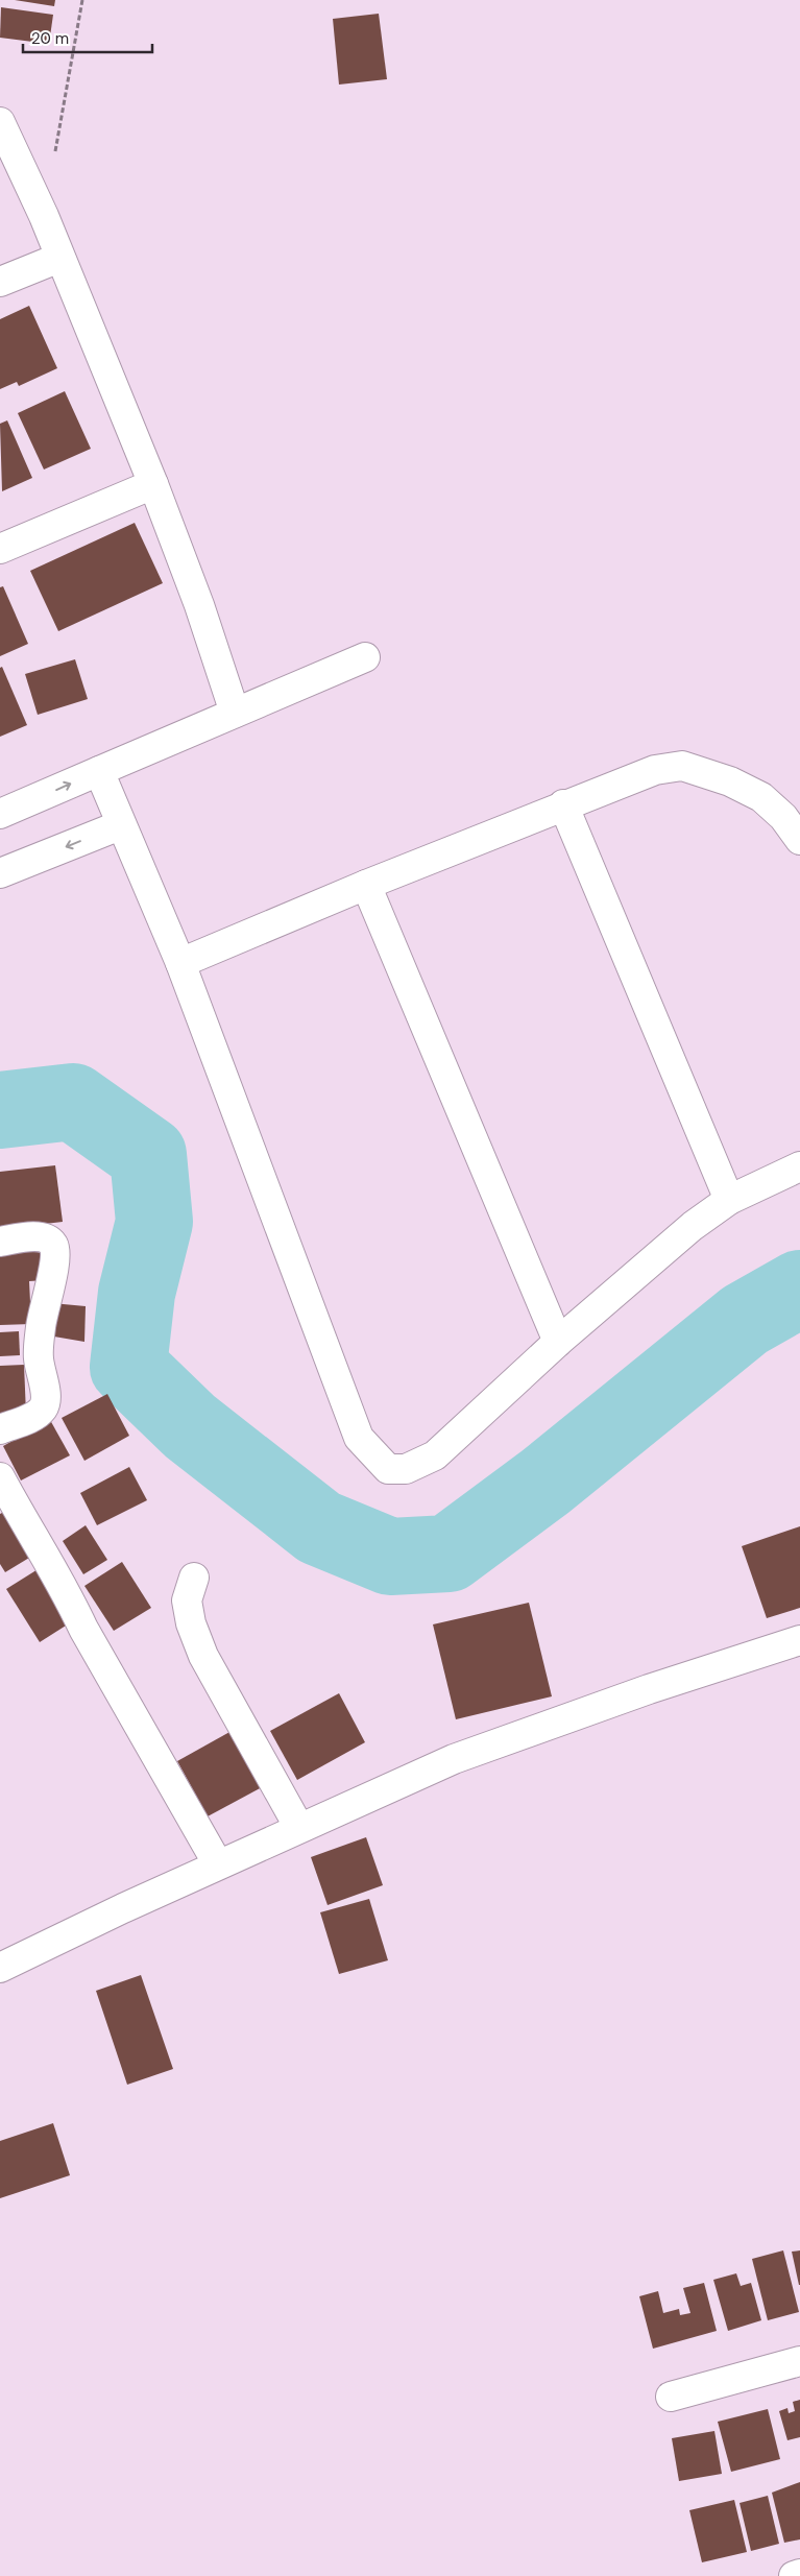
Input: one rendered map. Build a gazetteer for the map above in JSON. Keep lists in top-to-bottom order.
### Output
{
  "scale_bar": "20 m"
}
